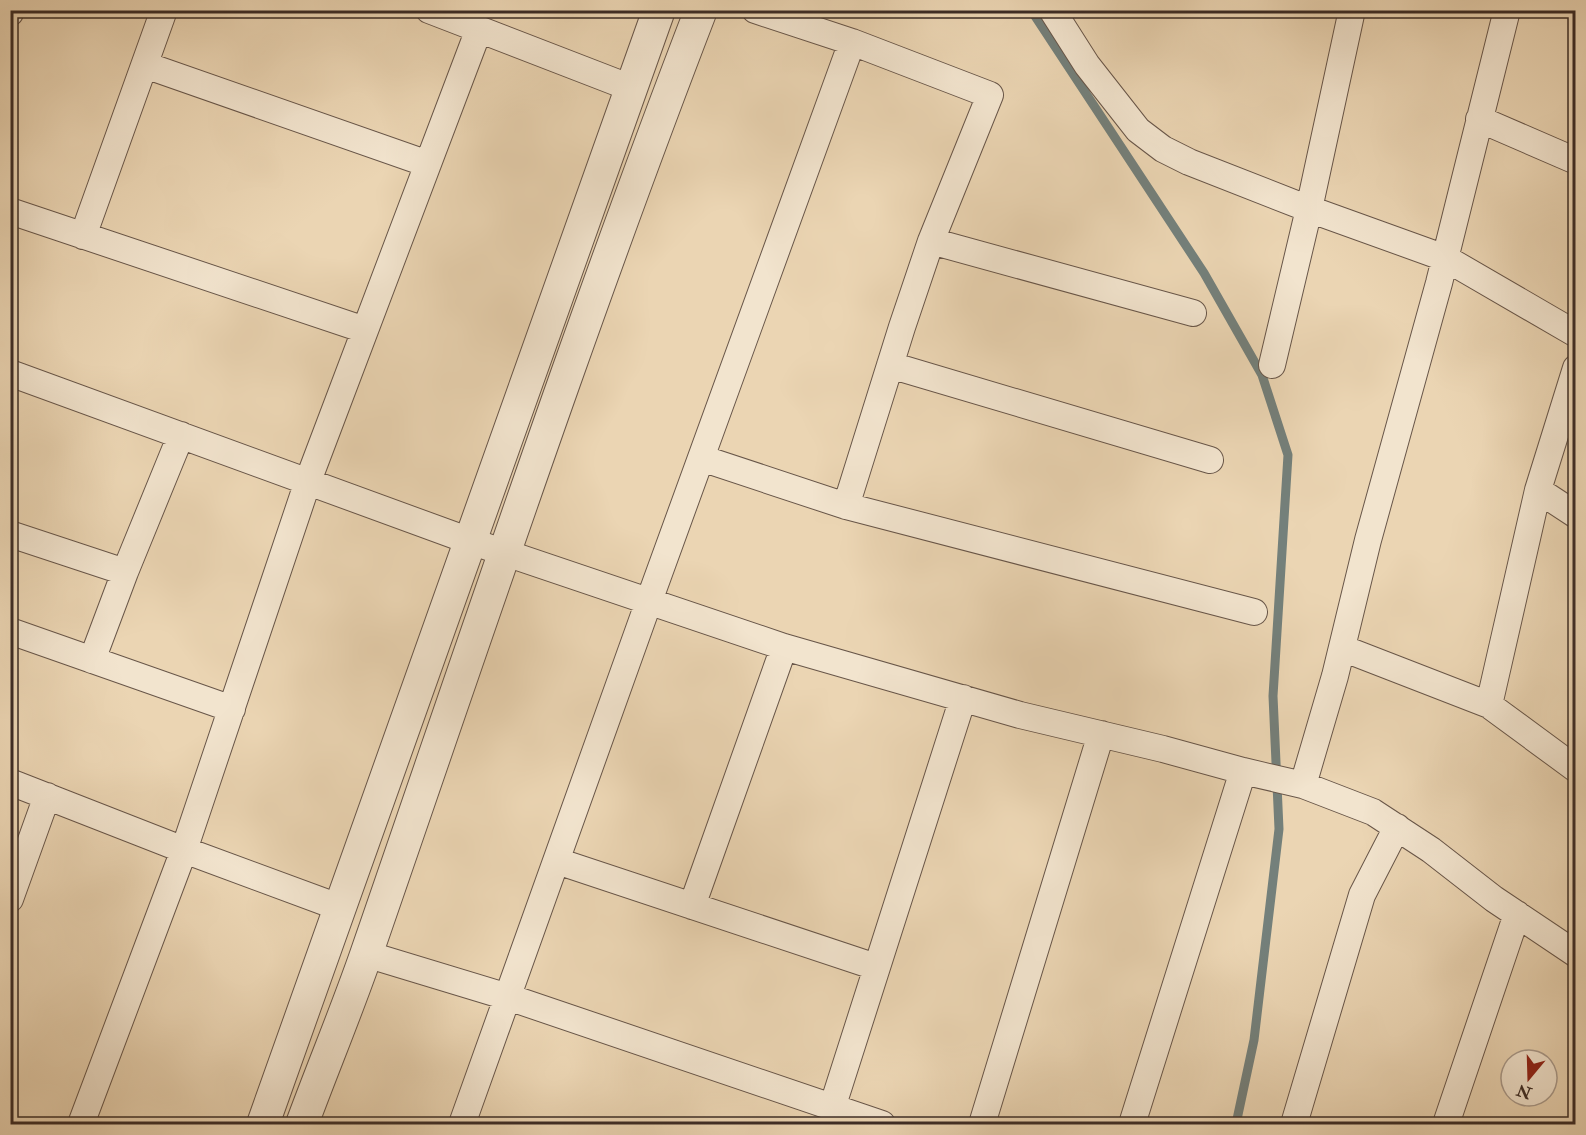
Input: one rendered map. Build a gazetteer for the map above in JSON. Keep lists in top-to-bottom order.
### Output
{
  "north": "bottom"
}
